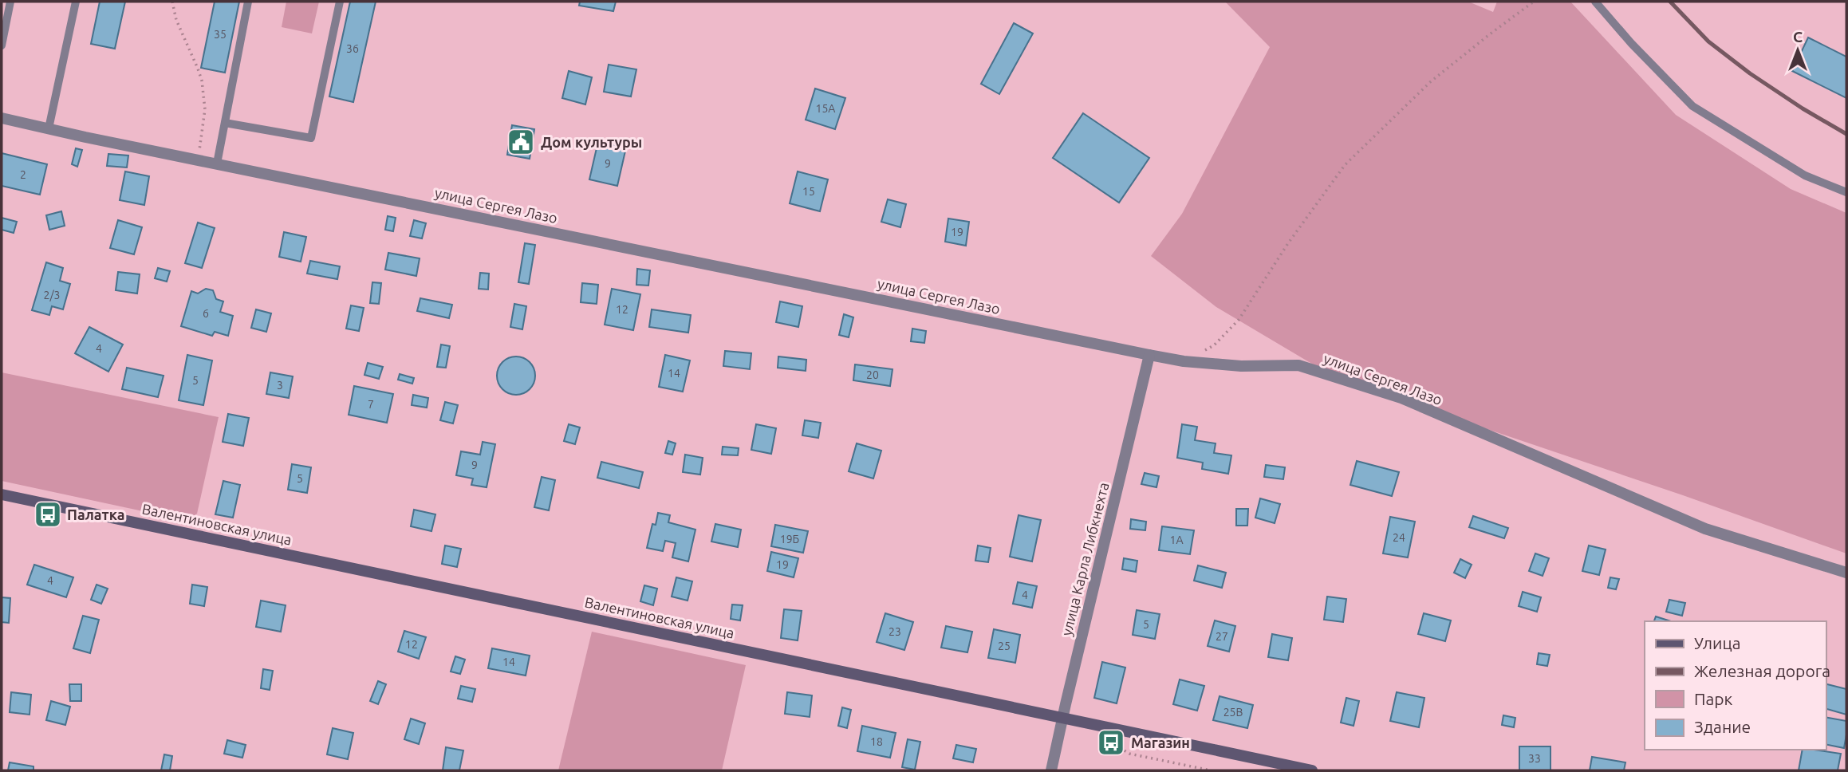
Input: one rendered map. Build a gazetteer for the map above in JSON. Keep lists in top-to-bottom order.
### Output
{
  "streets": {
    "main road": ["Валентиновская улица"],
    "street": ["улица Сергея Лазо", "улица Карла Либкнехта"]
  },
  "crossings": [
    ["улица Сергея Лазо", "улица Карла Либкнехта"],
    ["Валентиновская улица", "улица Карла Либкнехта"]
  ],
  "places": {
    "public building": ["Дом культуры"],
    "bus stop": ["Палатка", "Магазин"]
  },
  "house_numbers": [
    "35",
    "36",
    "15А",
    "9",
    "2",
    "15",
    "19",
    "2/3",
    "12",
    "6",
    "4",
    "14",
    "20",
    "5",
    "3",
    "7",
    "9",
    "5",
    "24",
    "19Б",
    "1А",
    "19",
    "4",
    "4",
    "5",
    "23",
    "27",
    "12",
    "25",
    "14",
    "25В",
    "18",
    "33"
  ],
  "legend": [
    "Улица",
    "Железная дорога",
    "Парк",
    "Здание"
  ],
  "north": "top"
}
